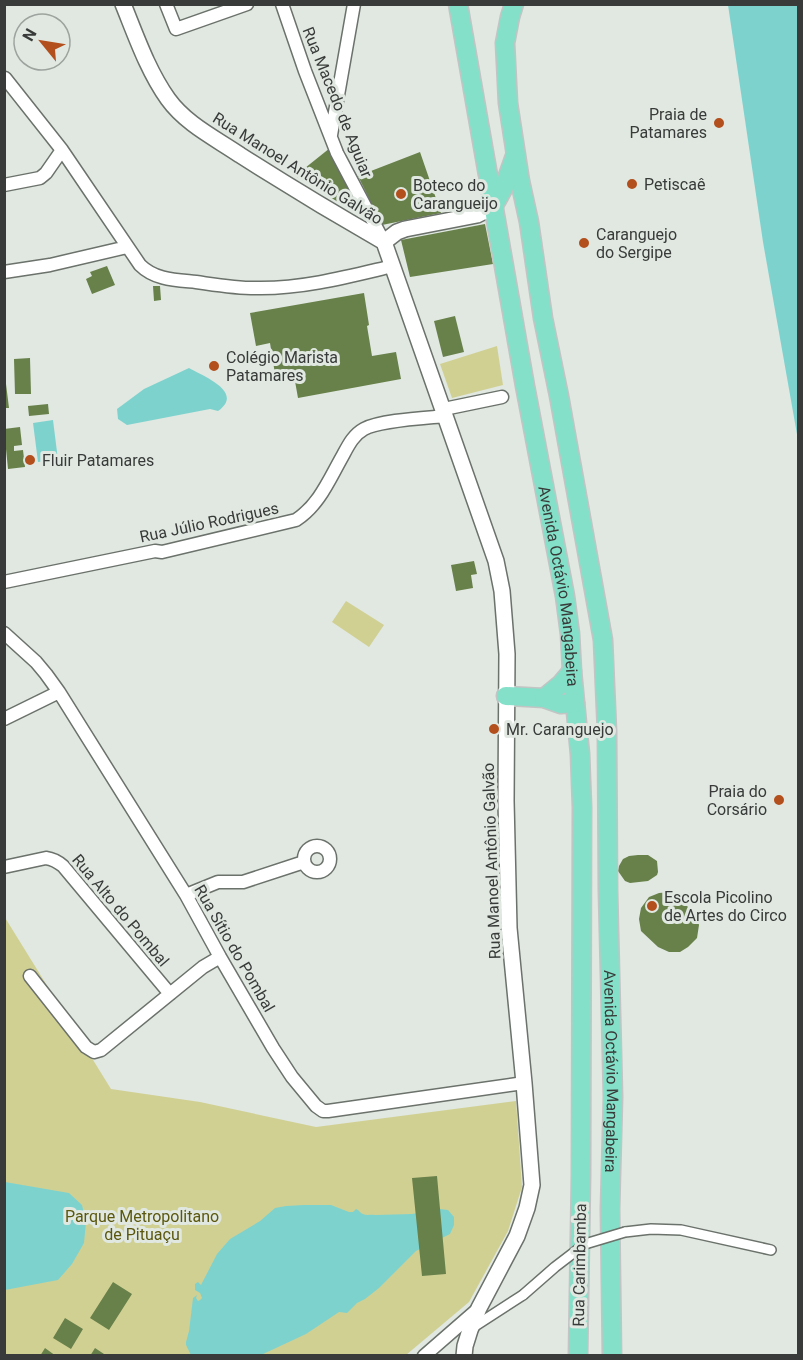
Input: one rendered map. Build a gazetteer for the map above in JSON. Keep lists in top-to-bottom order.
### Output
{
  "streets": {
    "main road": ["Avenida Octávio Mangabeira", "Rua Carimbamba"],
    "street": [
      "Rua Macedo de Aguiar",
      "Rua Manoel Antônio Galvão",
      "Rua Júlio Rodrigues",
      "Rua Alto do Pombal",
      "Rua Sítio do Pombal"
    ]
  },
  "crossings": [
    ["Rua Macedo de Aguiar", "Rua Manoel Antônio Galvão"],
    ["Rua Manoel Antônio Galvão", "Rua Júlio Rodrigues"],
    ["Rua Manoel Antônio Galvão", "Rua Sítio do Pombal"],
    ["Avenida Octávio Mangabeira", "Rua Carimbamba"]
  ],
  "parks": ["Parque Metropolitano de Pituaçu"],
  "places": [
    "Praia de Patamares",
    "Petiscaê",
    "Boteco do Carangueijo",
    "Caranguejo do Sergipe",
    "Colégio Marista Patamares",
    "Fluir Patamares",
    "Mr. Caranguejo",
    "Praia do Corsário",
    "Escola Picolino de Artes do Circo"
  ],
  "north": "top left"
}
